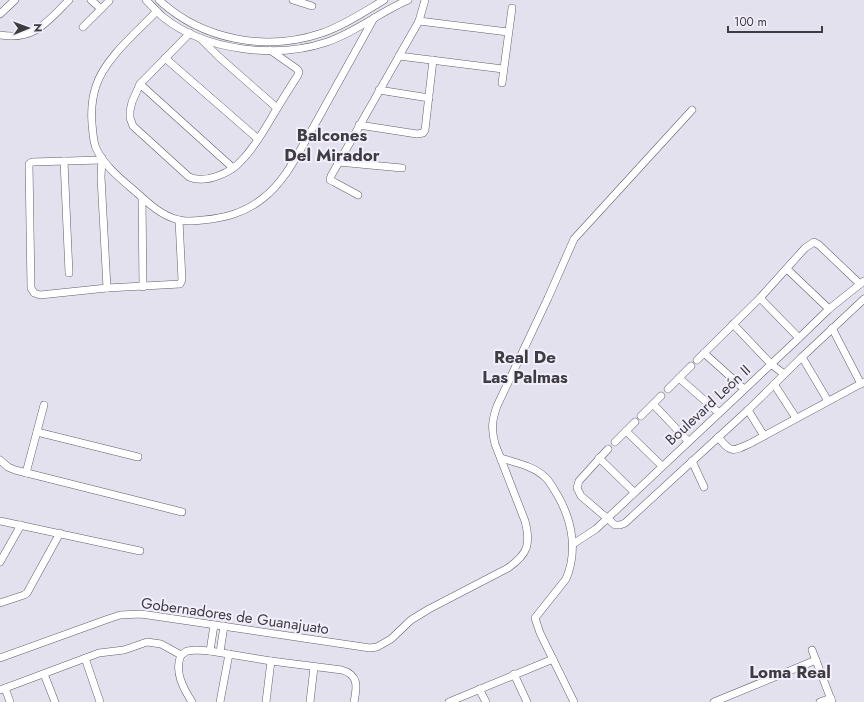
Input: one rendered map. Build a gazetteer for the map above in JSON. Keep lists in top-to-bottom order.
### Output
{
  "streets": {
    "street": ["Boulevard León II", "Gobernadores de Guanajuato"]
  },
  "districts": ["Balcones Del Mirador", "Real De Las Palmas", "Loma Real"],
  "scale_bar": "100 m",
  "north": "right"
}
